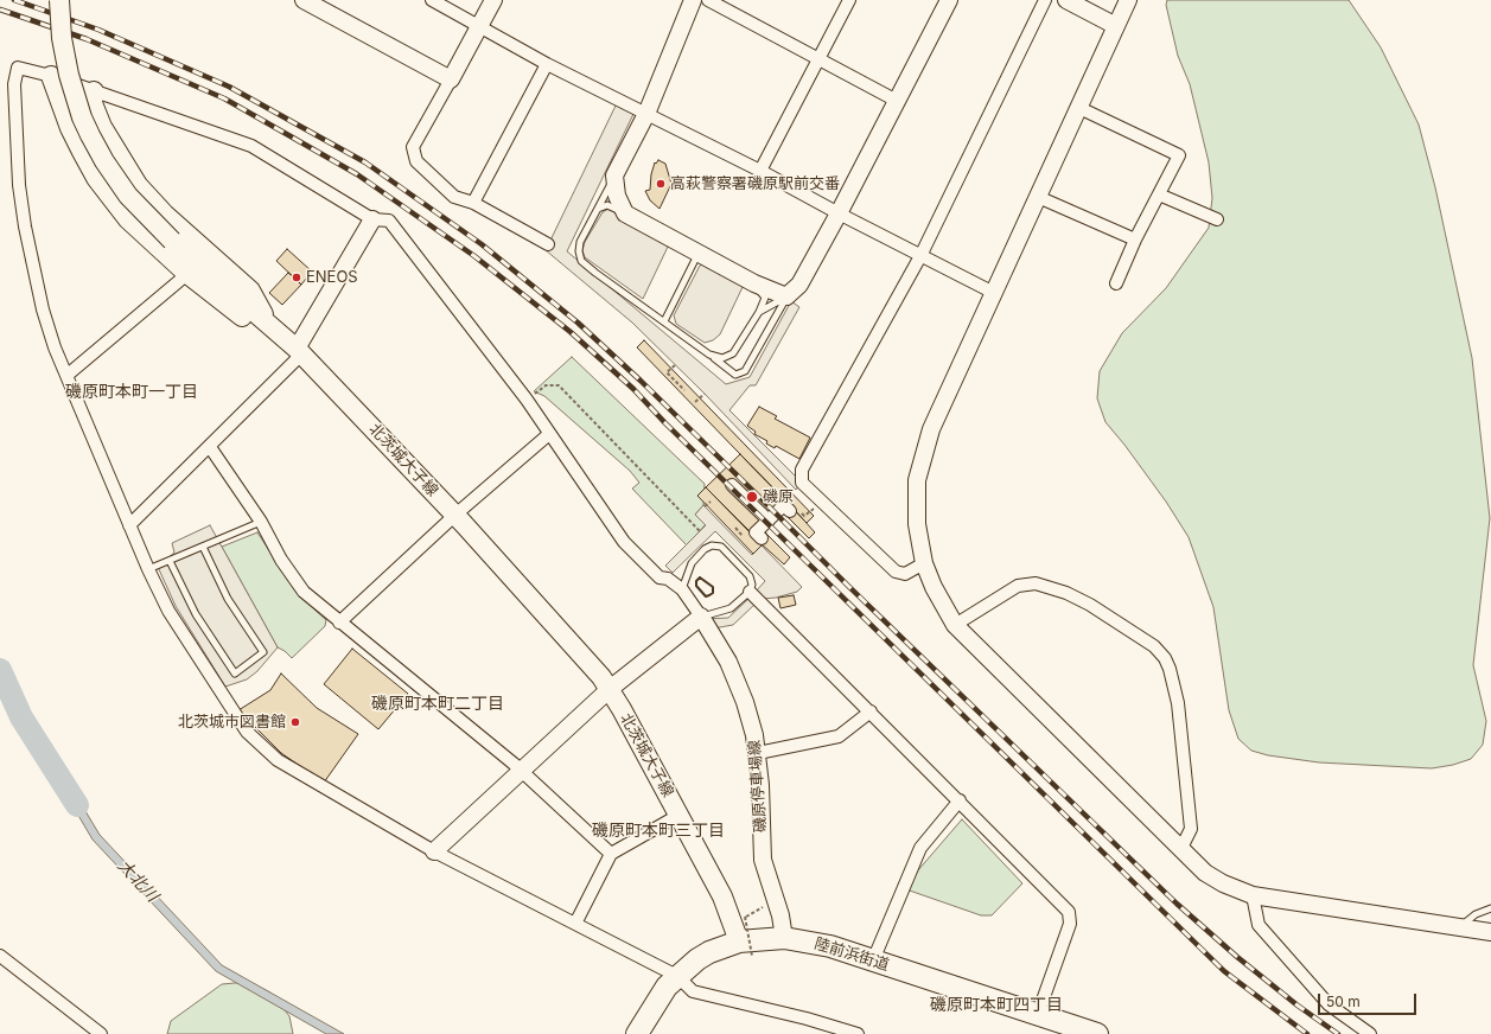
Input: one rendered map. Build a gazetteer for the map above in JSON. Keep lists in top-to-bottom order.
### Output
{
  "streets": {
    "highway": ["陸前浜街道"],
    "main road": ["北茨城大子線"],
    "street": ["磯原停車場線"]
  },
  "crossings": [
    ["北茨城大子線", "陸前浜街道"],
    ["磯原停車場線", "陸前浜街道"]
  ],
  "districts": [
    "磯原町本町一丁目",
    "磯原町本町二丁目",
    "磯原町本町三丁目",
    "磯原町本町四丁目"
  ],
  "water": ["大北川"],
  "places": [
    "高萩警察署磯原駅前交番",
    "ENEOS",
    "磯原",
    "北茨城市図書館"
  ],
  "scale_bar": "50 m"
}
